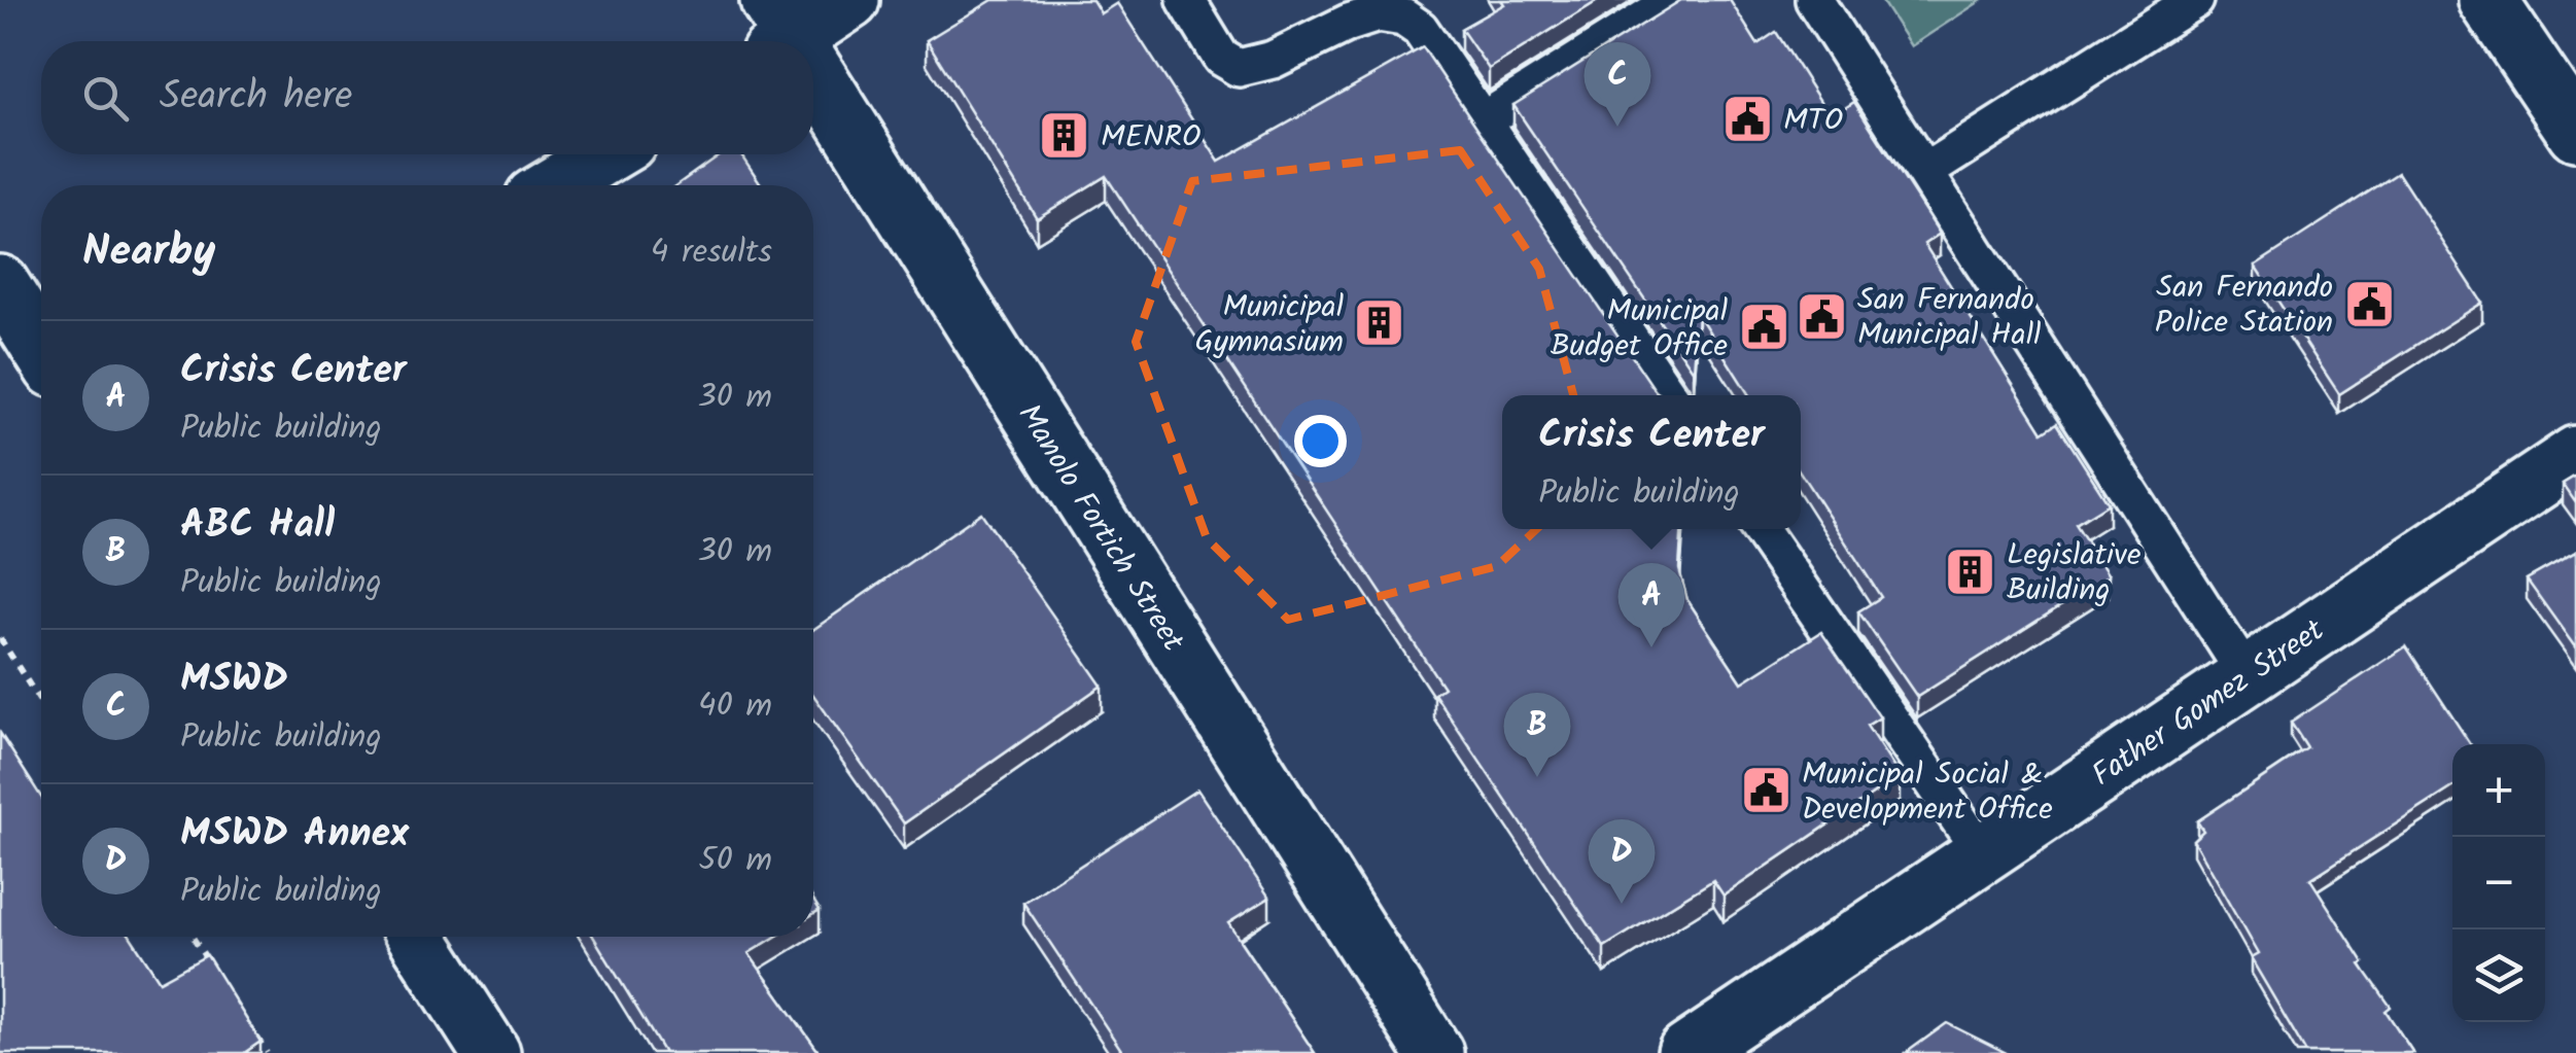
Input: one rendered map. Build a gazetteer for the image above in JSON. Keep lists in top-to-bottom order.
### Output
{
  "streets": {
    "main road": ["Manolo Fortich Street", "Father Gomez Street"]
  },
  "places": {
    "public building": [
      "MTO",
      "San Fernando Police Station",
      "San Fernando Municipal Hall",
      "Municipal Budget Office",
      "Municipal Social & Development Office"
    ],
    "building": ["MENRO", "Municipal Gymnasium", "Legislative Building"]
  },
  "page": {
    "search": "Search here",
    "pins": [
      "C",
      "A",
      "B",
      "D"
    ],
    "heading": ["Nearby", "4 results"],
    "list": [
      {
        "mark": "A",
        "name": "Crisis Center",
        "note": "Public building",
        "value": "30 m"
      },
      {
        "mark": "B",
        "name": "ABC Hall",
        "note": "Public building",
        "value": "30 m"
      },
      {
        "mark": "C",
        "name": "MSWD",
        "note": "Public building",
        "value": "40 m"
      },
      {
        "mark": "D",
        "name": "MSWD Annex",
        "note": "Public building",
        "value": "50 m"
      }
    ],
    "popup": ["Crisis Center", "Public building"],
    "map_buttons": ["+", "−"]
  }
}
